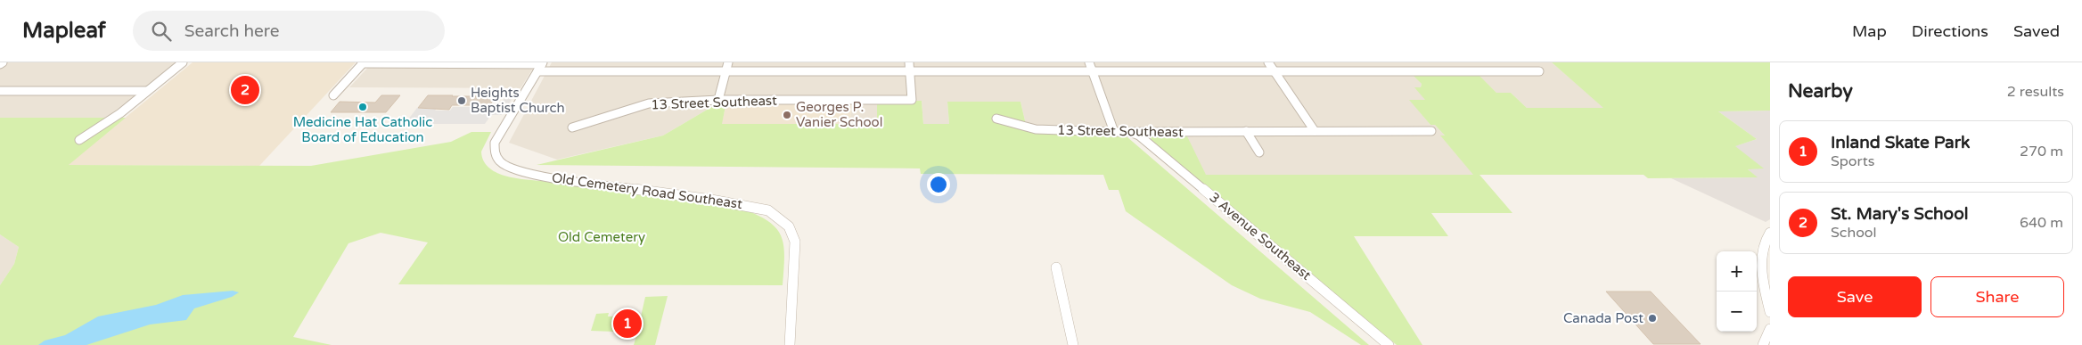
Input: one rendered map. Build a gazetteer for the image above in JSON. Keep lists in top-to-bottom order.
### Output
{
  "streets": {
    "street": ["13 Street Southeast", "Old Cemetery Road Southeast", "3 Avenue Southeast"]
  },
  "crossings": [
    ["13 Street Southeast", "3 Avenue Southeast"]
  ],
  "parks": ["Old Cemetery"],
  "places": [
    "Heights Baptist Church",
    "Medicine Hat Catholic Board of Education",
    "Georges P. Vanier School",
    "Canada Post"
  ],
  "page": {
    "header": "Mapleaf",
    "search": "Search here",
    "nav": ["Map", "Directions", "Saved"],
    "heading": ["Nearby", "2 results"],
    "pins": ["2", "1"],
    "list": [
      {
        "mark": "1",
        "name": "Inland Skate Park",
        "note": "Sports",
        "value": "270 m"
      },
      {
        "mark": "2",
        "name": "St. Mary's School",
        "note": "School",
        "value": "640 m"
      }
    ],
    "map_buttons": ["+", "−"],
    "buttons": ["Save", "Share"]
  }
}
